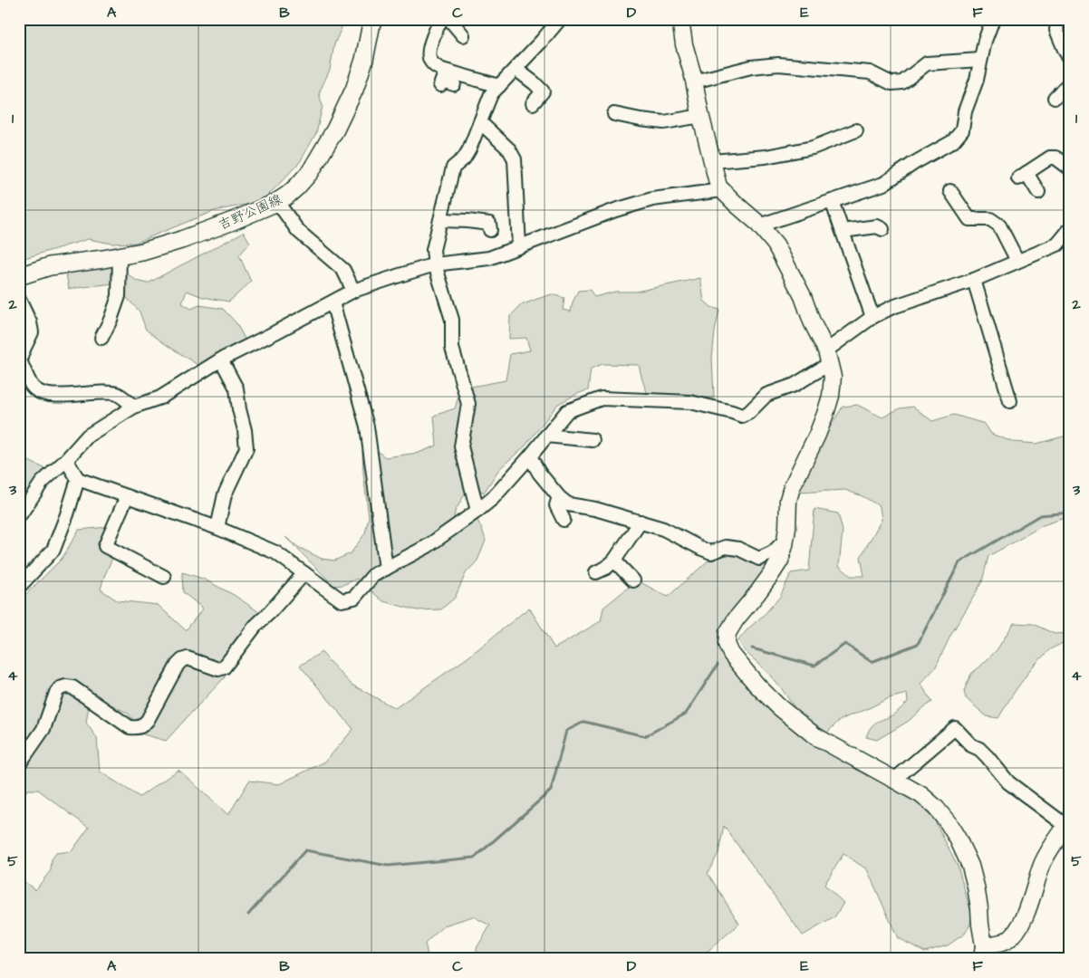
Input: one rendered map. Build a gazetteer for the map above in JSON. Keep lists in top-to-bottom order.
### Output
{
  "streets": {
    "main road": ["吉野公園線"]
  },
  "grid": {
    "columns": [
      "A",
      "B",
      "C",
      "D",
      "E",
      "F"
    ],
    "rows": [
      "1",
      "2",
      "3",
      "4",
      "5"
    ]
  }
}
